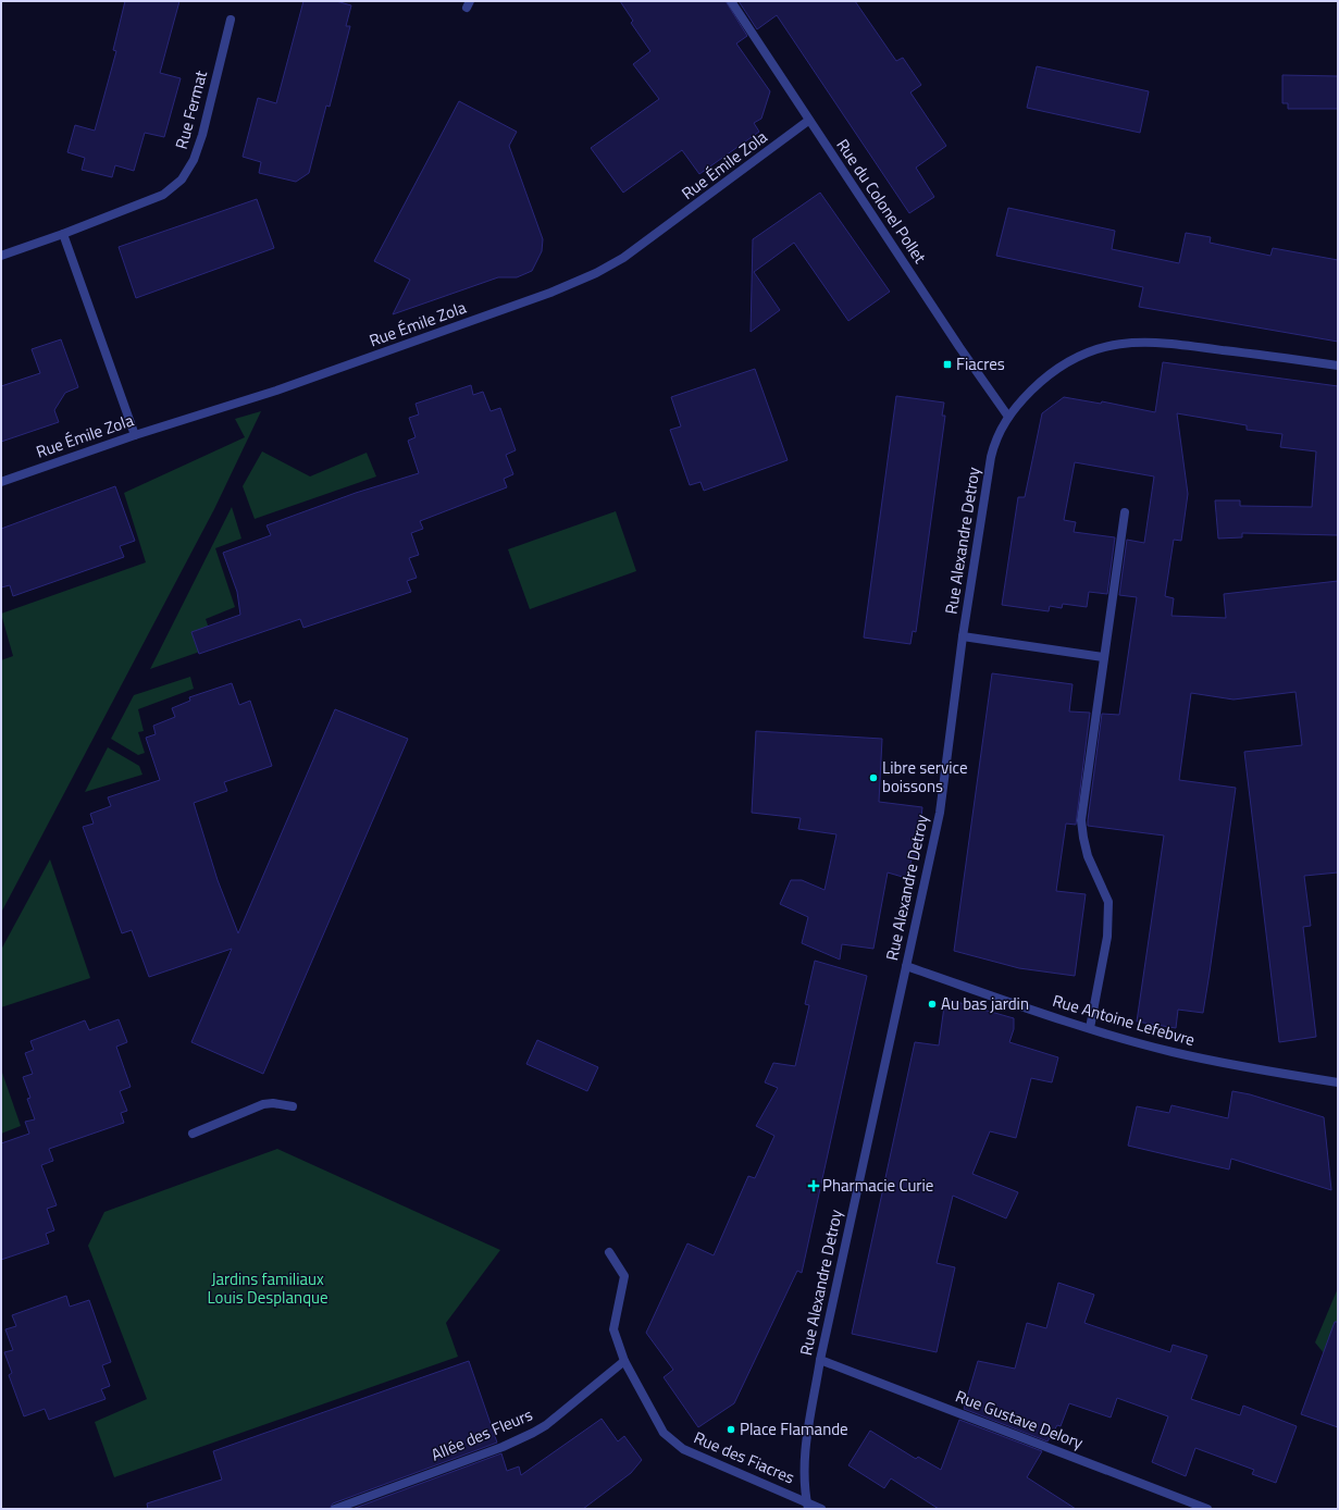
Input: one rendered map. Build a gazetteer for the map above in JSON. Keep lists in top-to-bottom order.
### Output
{
  "streets": {
    "street": [
      "Rue Fermat",
      "Rue Émile Zola",
      "Rue du Colonel Pollet",
      "Rue Alexandre Detroy",
      "Rue Antoine Lefebvre",
      "Rue Gustave Delory",
      "Allée des Fleurs",
      "Rue des Fiacres"
    ]
  },
  "crossings": [
    ["Rue Émile Zola", "Rue du Colonel Pollet"],
    ["Rue du Colonel Pollet", "Rue Alexandre Detroy"],
    ["Rue Alexandre Detroy", "Rue Antoine Lefebvre"],
    ["Rue Alexandre Detroy", "Rue Gustave Delory"],
    ["Rue Alexandre Detroy", "Rue des Fiacres"],
    ["Allée des Fleurs", "Rue des Fiacres"]
  ],
  "parks": ["Jardins familiaux Louis Desplanque"],
  "places": {
    "transit": ["Fiacres"],
    "other": ["Libre service boissons", "Au bas jardin", "Place Flamande"],
    "health": ["Pharmacie Curie"]
  }
}
